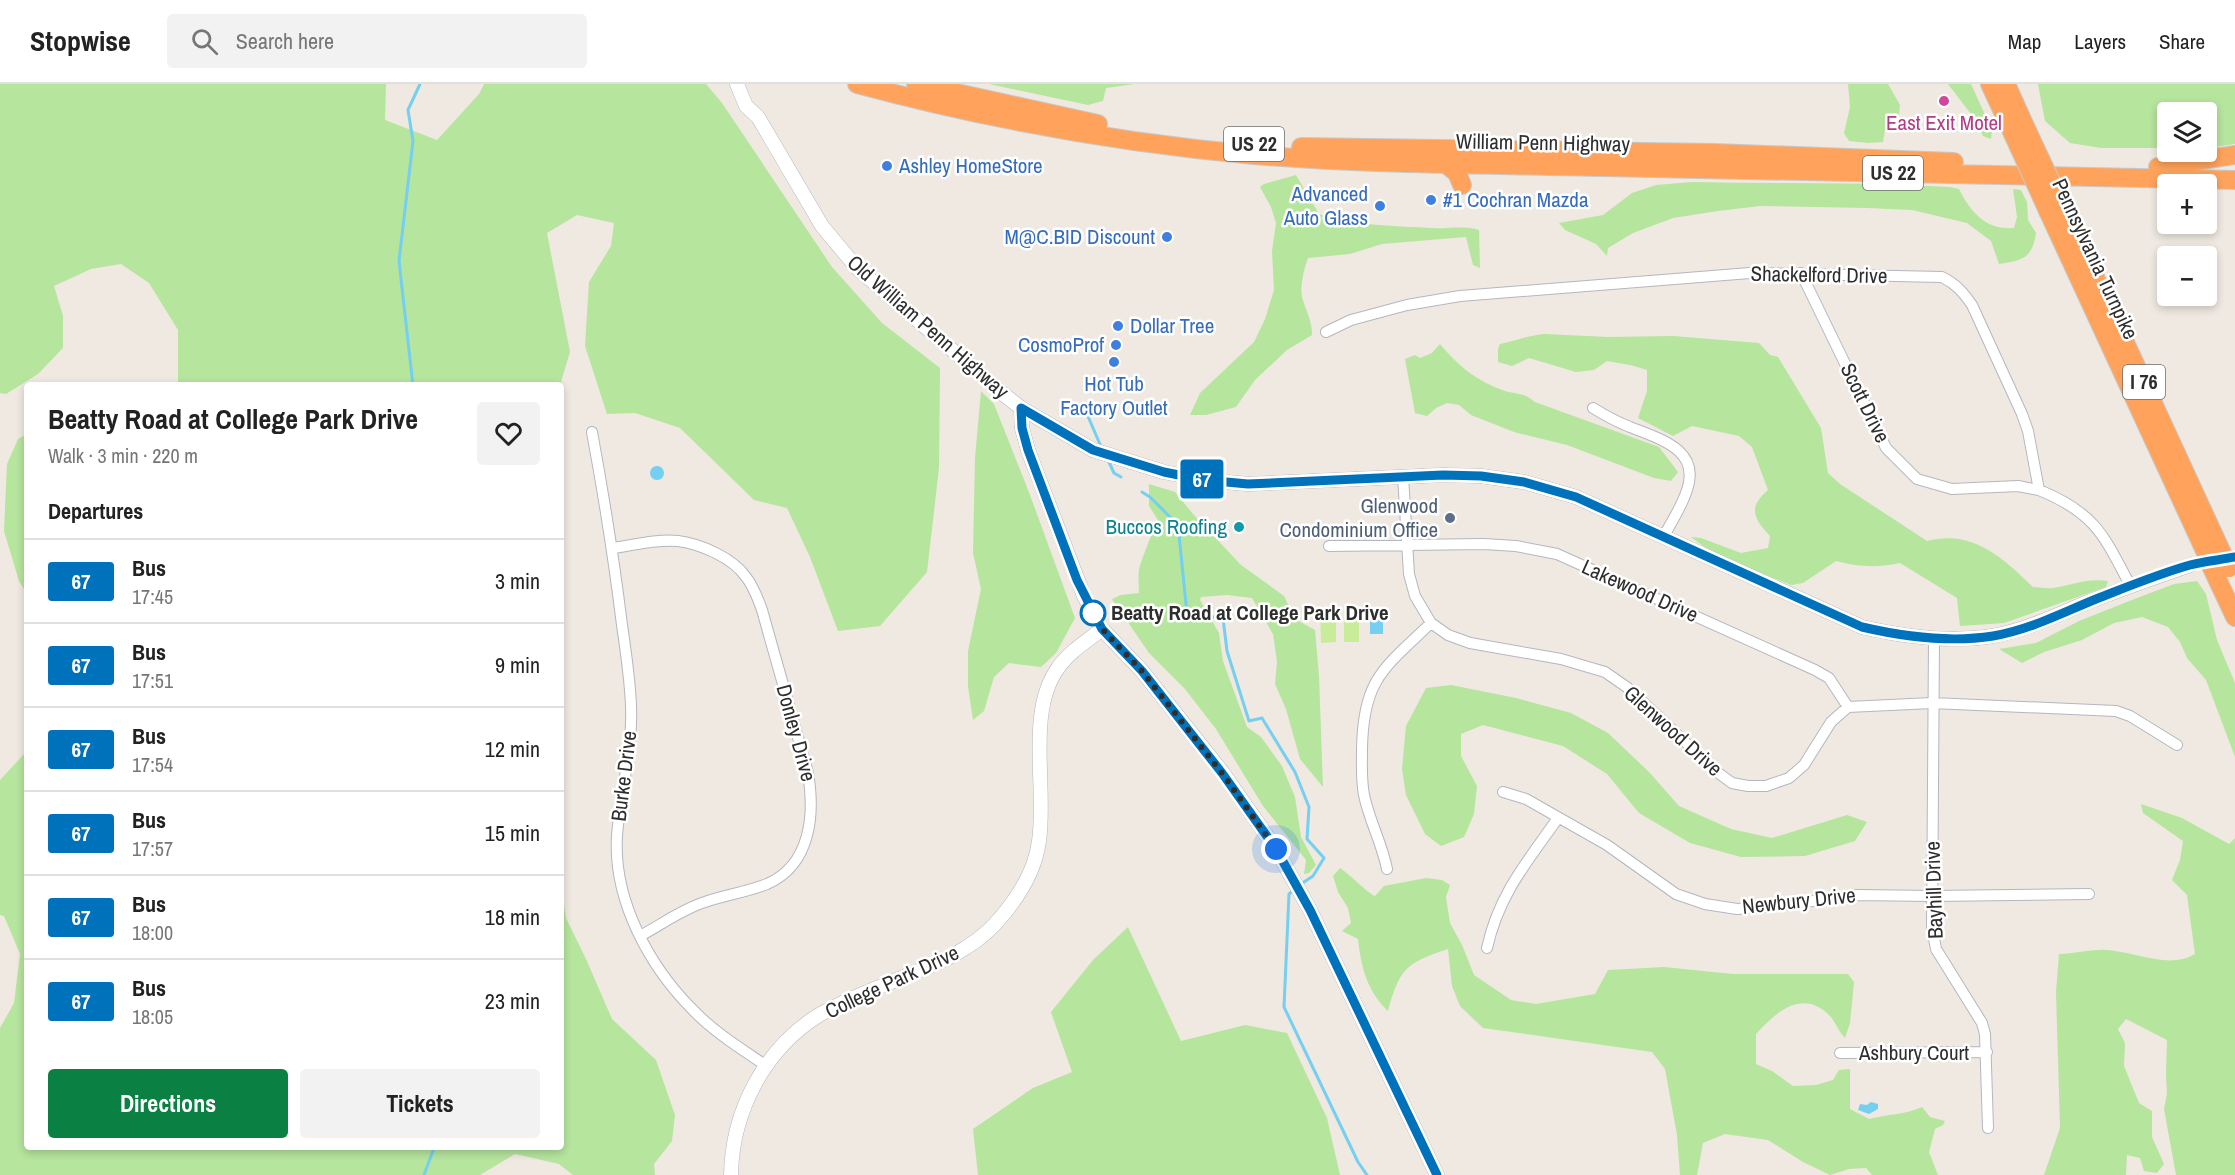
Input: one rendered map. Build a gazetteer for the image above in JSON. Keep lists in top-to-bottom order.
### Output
{
  "streets": {
    "highway": [
      "William Penn Highway",
      "US 22",
      "Pennsylvania Turnpike",
      "I 76"
    ],
    "main road": ["Old William Penn Highway", "College Park Drive"],
    "street": [
      "Shackelford Drive",
      "Scott Drive",
      "Lakewood Drive",
      "Glenwood Drive",
      "Donley Drive",
      "Burke Drive",
      "Bayhill Drive",
      "Newbury Drive",
      "Ashbury Court"
    ]
  },
  "crossings": [
    ["Shackelford Drive", "Scott Drive"],
    ["Old William Penn Highway", "Glenwood Drive"],
    ["Old William Penn Highway", "Bayhill Drive"],
    ["Lakewood Drive", "Glenwood Drive"],
    ["Donley Drive", "Burke Drive"],
    ["Burke Drive", "College Park Drive"],
    ["Bayhill Drive", "Newbury Drive"],
    ["Bayhill Drive", "Ashbury Court"]
  ],
  "places": [
    "East Exit Motel",
    "Ashley HomeStore",
    "#1 Cochran Mazda",
    "Advanced Auto Glass",
    "M@C.BID Discount",
    "Dollar Tree",
    "CosmoProf",
    "Hot Tub Factory Outlet",
    "Glenwood Condominium Office",
    "Buccos Roofing",
    "Beatty Road at College Park Drive"
  ],
  "lines": ["bus line 67"],
  "page": {
    "header": "Stopwise",
    "search": "Search here",
    "nav": ["Map", "Layers", "Share"],
    "on_map": "67",
    "map_buttons": ["+", "−"],
    "heading": [
      ["Beatty Road at College Park Drive", "Walk · 3 min · 220 m"],
      "Departures"
    ],
    "list": [
      {
        "mark": "67",
        "name": "Bus",
        "note": "17:45",
        "value": "3 min"
      },
      {
        "mark": "67",
        "name": "Bus",
        "note": "17:51",
        "value": "9 min"
      },
      {
        "mark": "67",
        "name": "Bus",
        "note": "17:54",
        "value": "12 min"
      },
      {
        "mark": "67",
        "name": "Bus",
        "note": "17:57",
        "value": "15 min"
      },
      {
        "mark": "67",
        "name": "Bus",
        "note": "18:00",
        "value": "18 min"
      },
      {
        "mark": "67",
        "name": "Bus",
        "note": "18:05",
        "value": "23 min"
      }
    ],
    "buttons": ["Directions", "Tickets"]
  }
}
